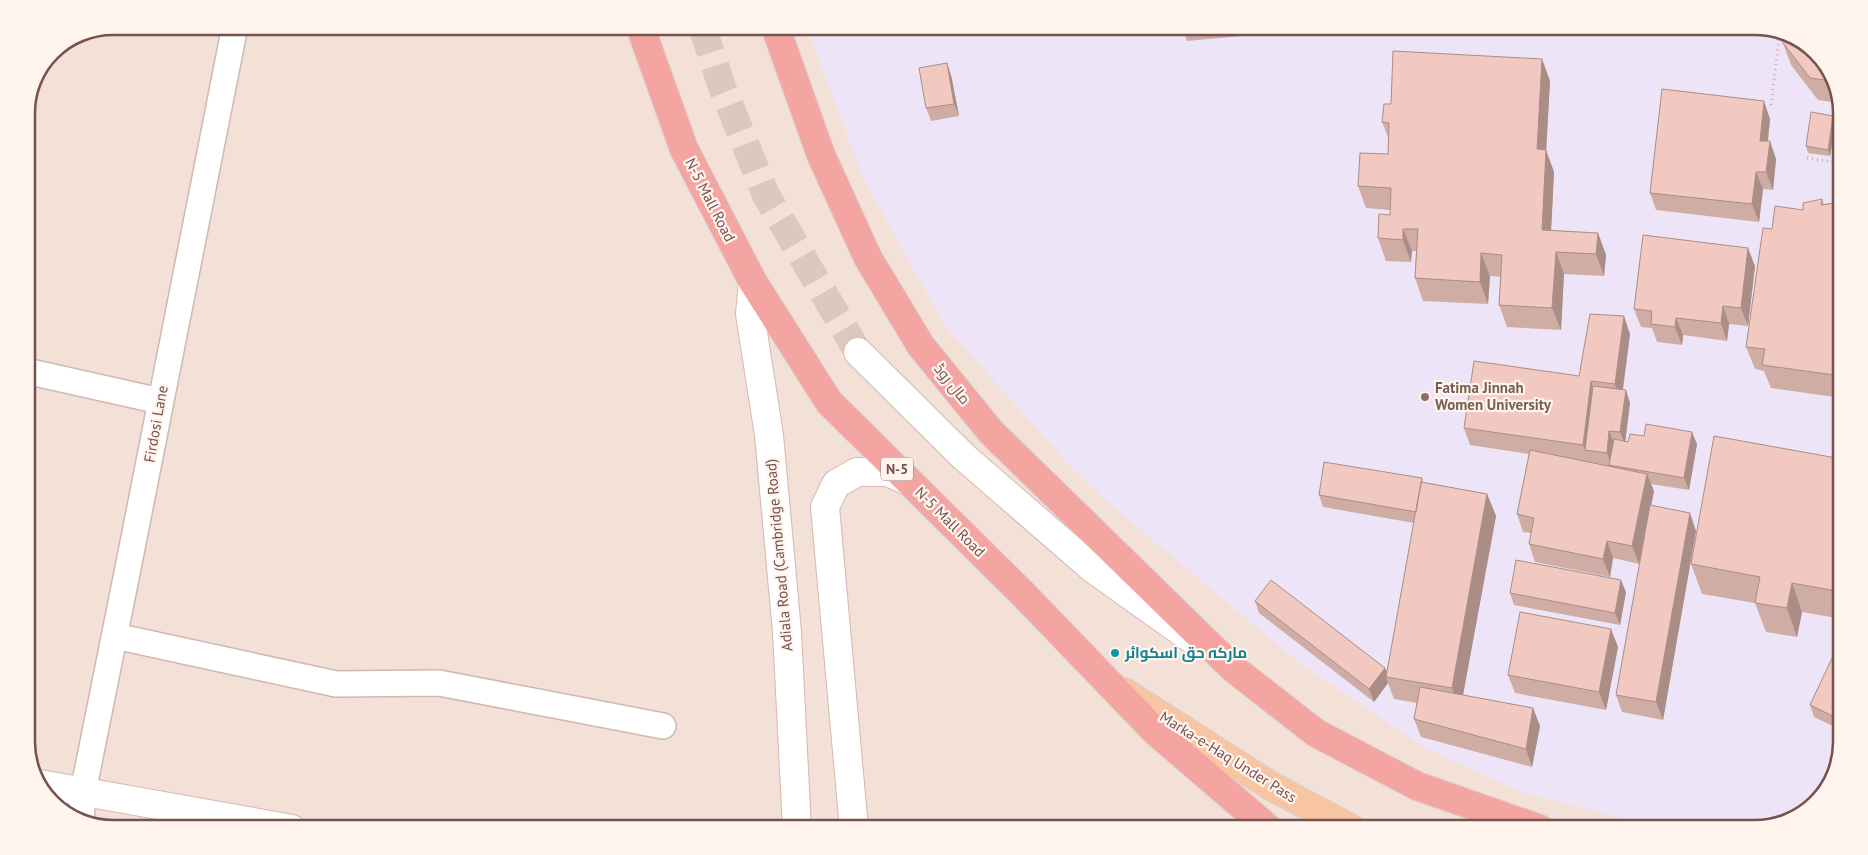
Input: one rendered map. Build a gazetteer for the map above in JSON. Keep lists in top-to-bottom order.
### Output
{
  "streets": {
    "highway": ["N-5 Mall Road", "مال روڈ", "N-5"],
    "main road": ["Adiala Road (Cambridge Road)", "Marka-e-Haq Under Pass"],
    "street": ["Firdosi Lane"]
  },
  "crossings": [
    ["N-5 Mall Road", "Adiala Road (Cambridge Road)"],
    ["N-5 Mall Road", "Marka-e-Haq Under Pass"]
  ],
  "places": ["Fatima Jinnah Women University", "مارکہ حق اسکوائر"]
}
